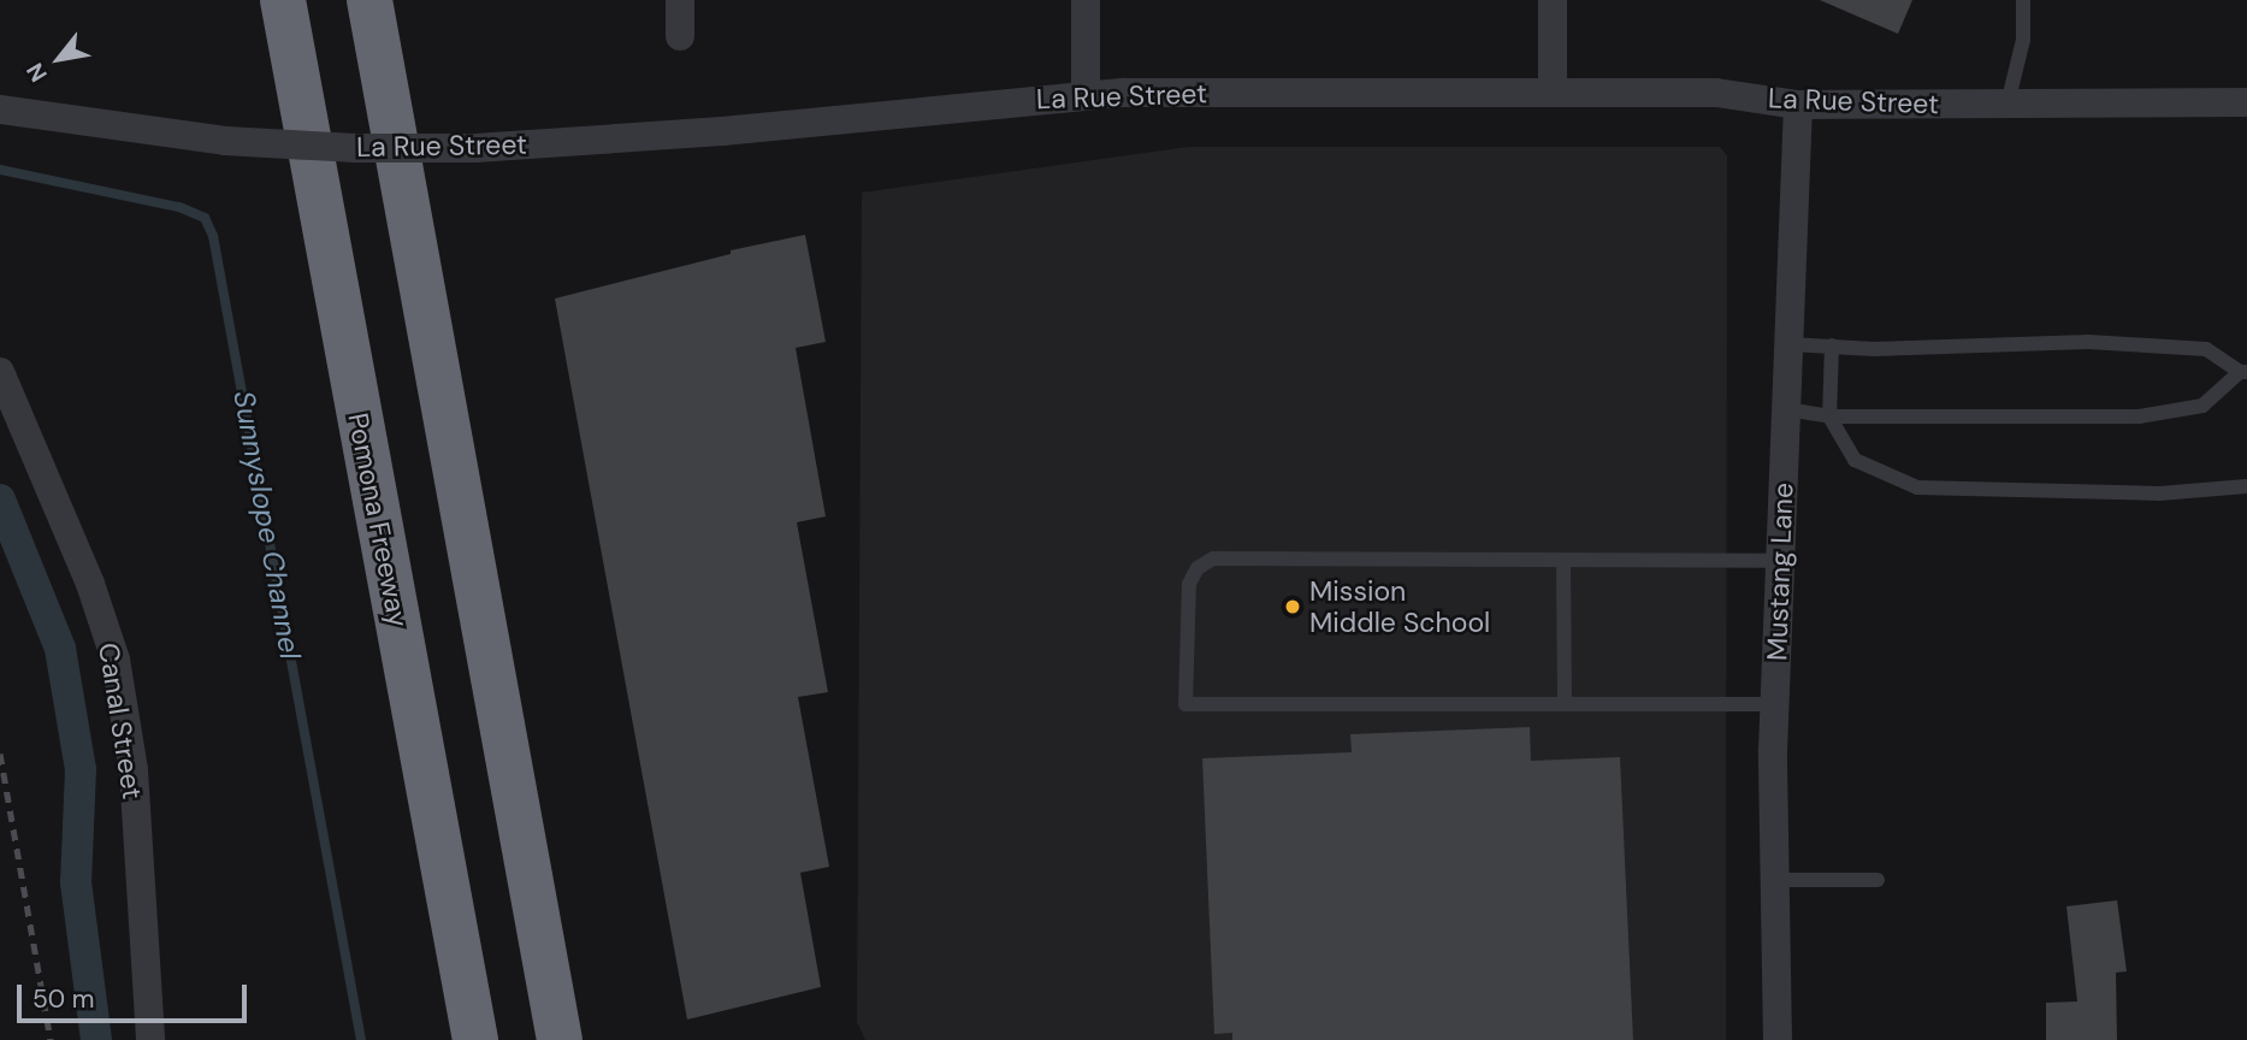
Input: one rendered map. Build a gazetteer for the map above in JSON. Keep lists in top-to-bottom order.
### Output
{
  "streets": {
    "highway": ["Pomona Freeway"],
    "street": ["La Rue Street", "Mustang Lane", "Canal Street"]
  },
  "crossings": [
    ["La Rue Street", "Mustang Lane"]
  ],
  "water": ["Sunnyslope Channel"],
  "places": ["Mission Middle School"],
  "scale_bar": "50 m",
  "north": "bottom left"
}
